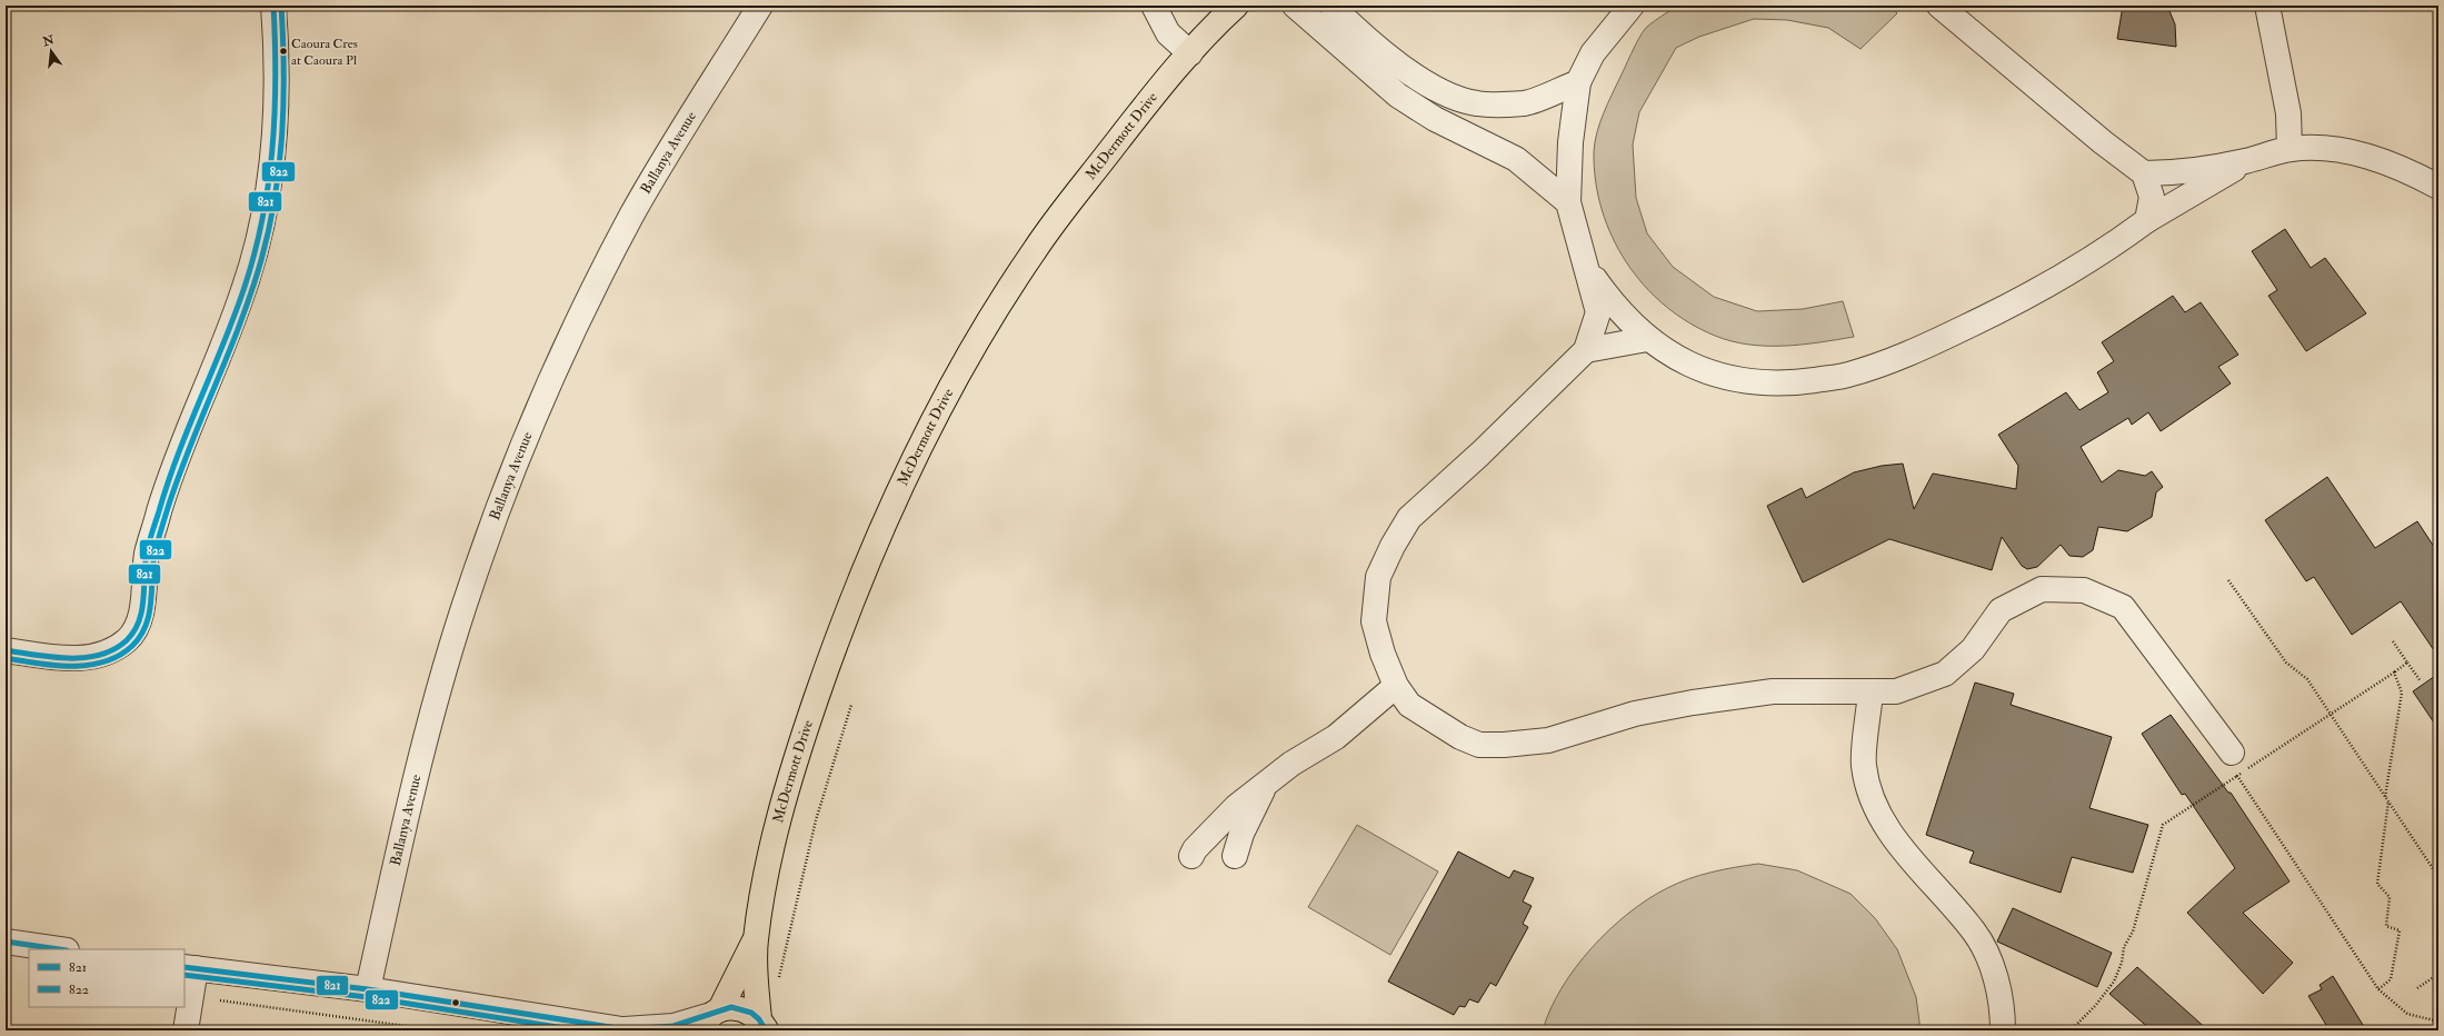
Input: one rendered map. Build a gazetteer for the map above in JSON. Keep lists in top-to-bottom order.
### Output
{
  "streets": {
    "main road": ["McDermott Drive"],
    "street": ["Ballanya Avenue"]
  },
  "places": ["Caoura Cres at Caoura Pl"],
  "lines": ["transit line 821", "transit line 822"],
  "legend": ["821", "822"],
  "north": "top"
}
